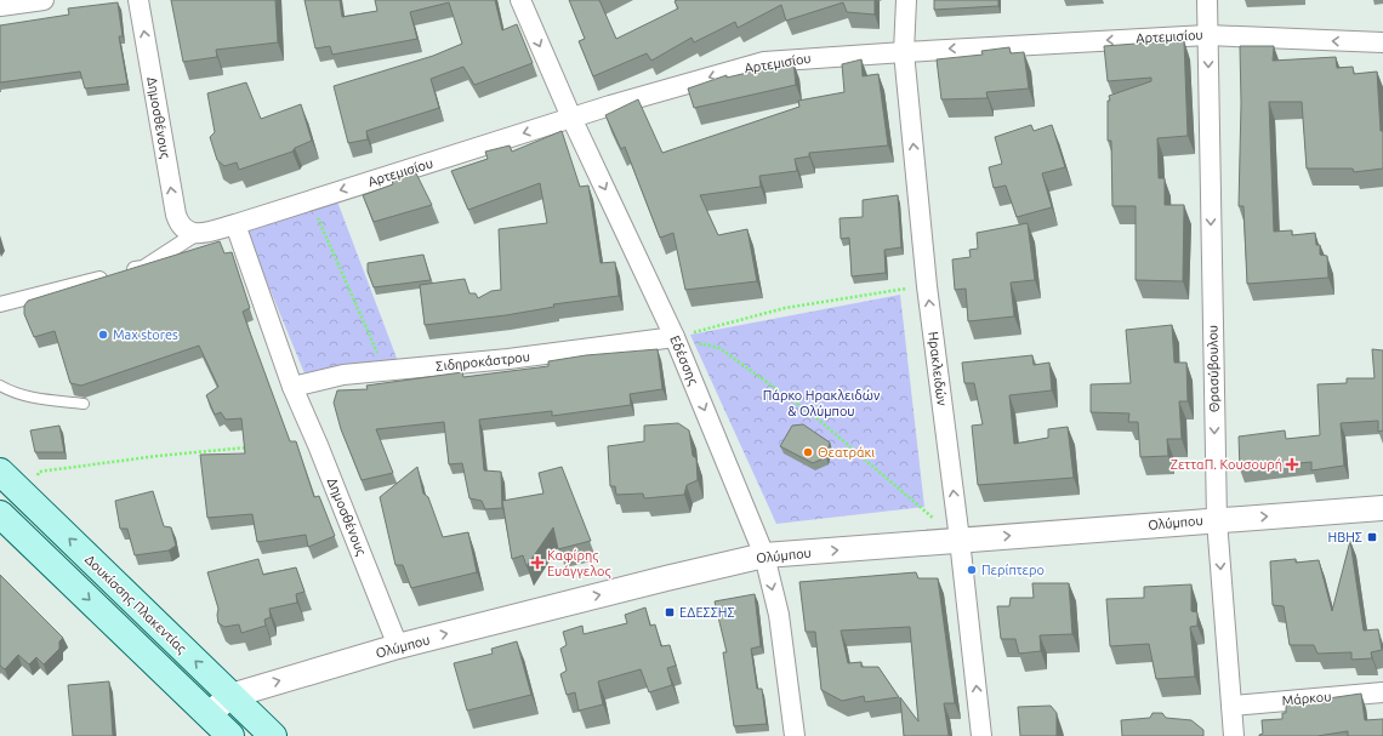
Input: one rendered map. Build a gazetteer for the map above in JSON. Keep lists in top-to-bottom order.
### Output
{
  "streets": {
    "main road": ["Δουκίσσης Πλακεντίας"],
    "street": [
      "Αρτεμισίου",
      "Δημοσθένους",
      "Εδέσσης",
      "Σιδηροκάστρου",
      "Ηρακλειδών",
      "Θρασύβουλου",
      "Ολύμπου",
      "Μάρκου"
    ]
  },
  "crossings": [
    ["Αρτεμισίου", "Δημοσθένους"],
    ["Αρτεμισίου", "Εδέσσης"],
    ["Αρτεμισίου", "Ηρακλειδών"],
    ["Αρτεμισίου", "Θρασύβουλου"],
    ["Δημοσθένους", "Σιδηροκάστρου"],
    ["Δημοσθένους", "Ολύμπου"],
    ["Εδέσσης", "Σιδηροκάστρου"],
    ["Εδέσσης", "Ολύμπου"],
    ["Ηρακλειδών", "Ολύμπου"],
    ["Θρασύβουλου", "Ολύμπου"],
    ["Θρασύβουλου", "Μάρκου"],
    ["Ολύμπου", "Δουκίσσης Πλακεντίας"]
  ],
  "one_way": [
    "Αρτεμισίου",
    "Εδέσσης",
    "Ηρακλειδών",
    "Θρασύβουλου",
    "Ολύμπου"
  ],
  "parks": ["Πάρκο Ηρακλειδών & Ολύμπου"],
  "places": {
    "other": ["Max stores", "Θεατράκι", "Περίπτερο"],
    "health": ["ΖετταΠ. Κουσουρή", "Καφίρης Ευάγγελος"],
    "transit": ["ΗΒΗΣ", "ΕΔΕΣΣΗΣ"]
  }
}
